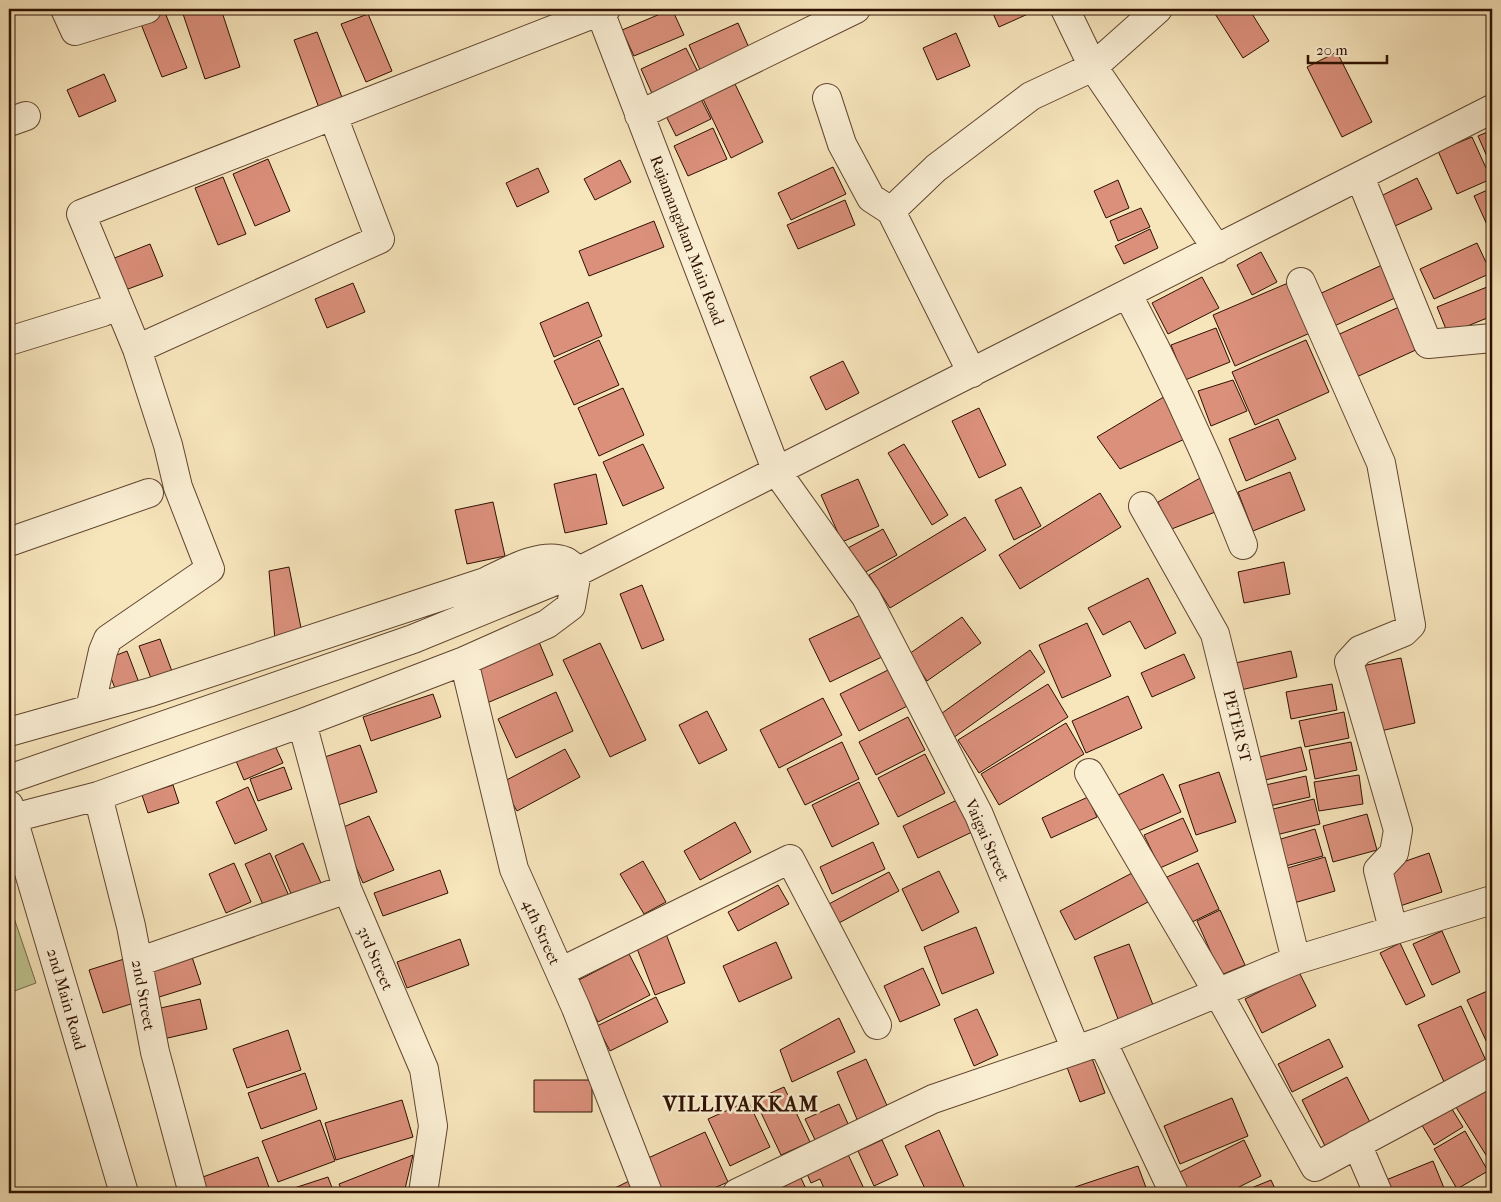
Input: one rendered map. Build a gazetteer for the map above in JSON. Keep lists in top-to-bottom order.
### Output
{
  "streets": {
    "street": [
      "Rajamangalam Main Road",
      "PETER ST",
      "Vaigai Street",
      "4th Street",
      "3rd Street",
      "2nd Street",
      "2nd Main Road"
    ]
  },
  "crossings": [
    ["Rajamangalam Main Road", "Vaigai Street"]
  ],
  "districts": ["VILLIVAKKAM"],
  "scale_bar": "20 m"
}
